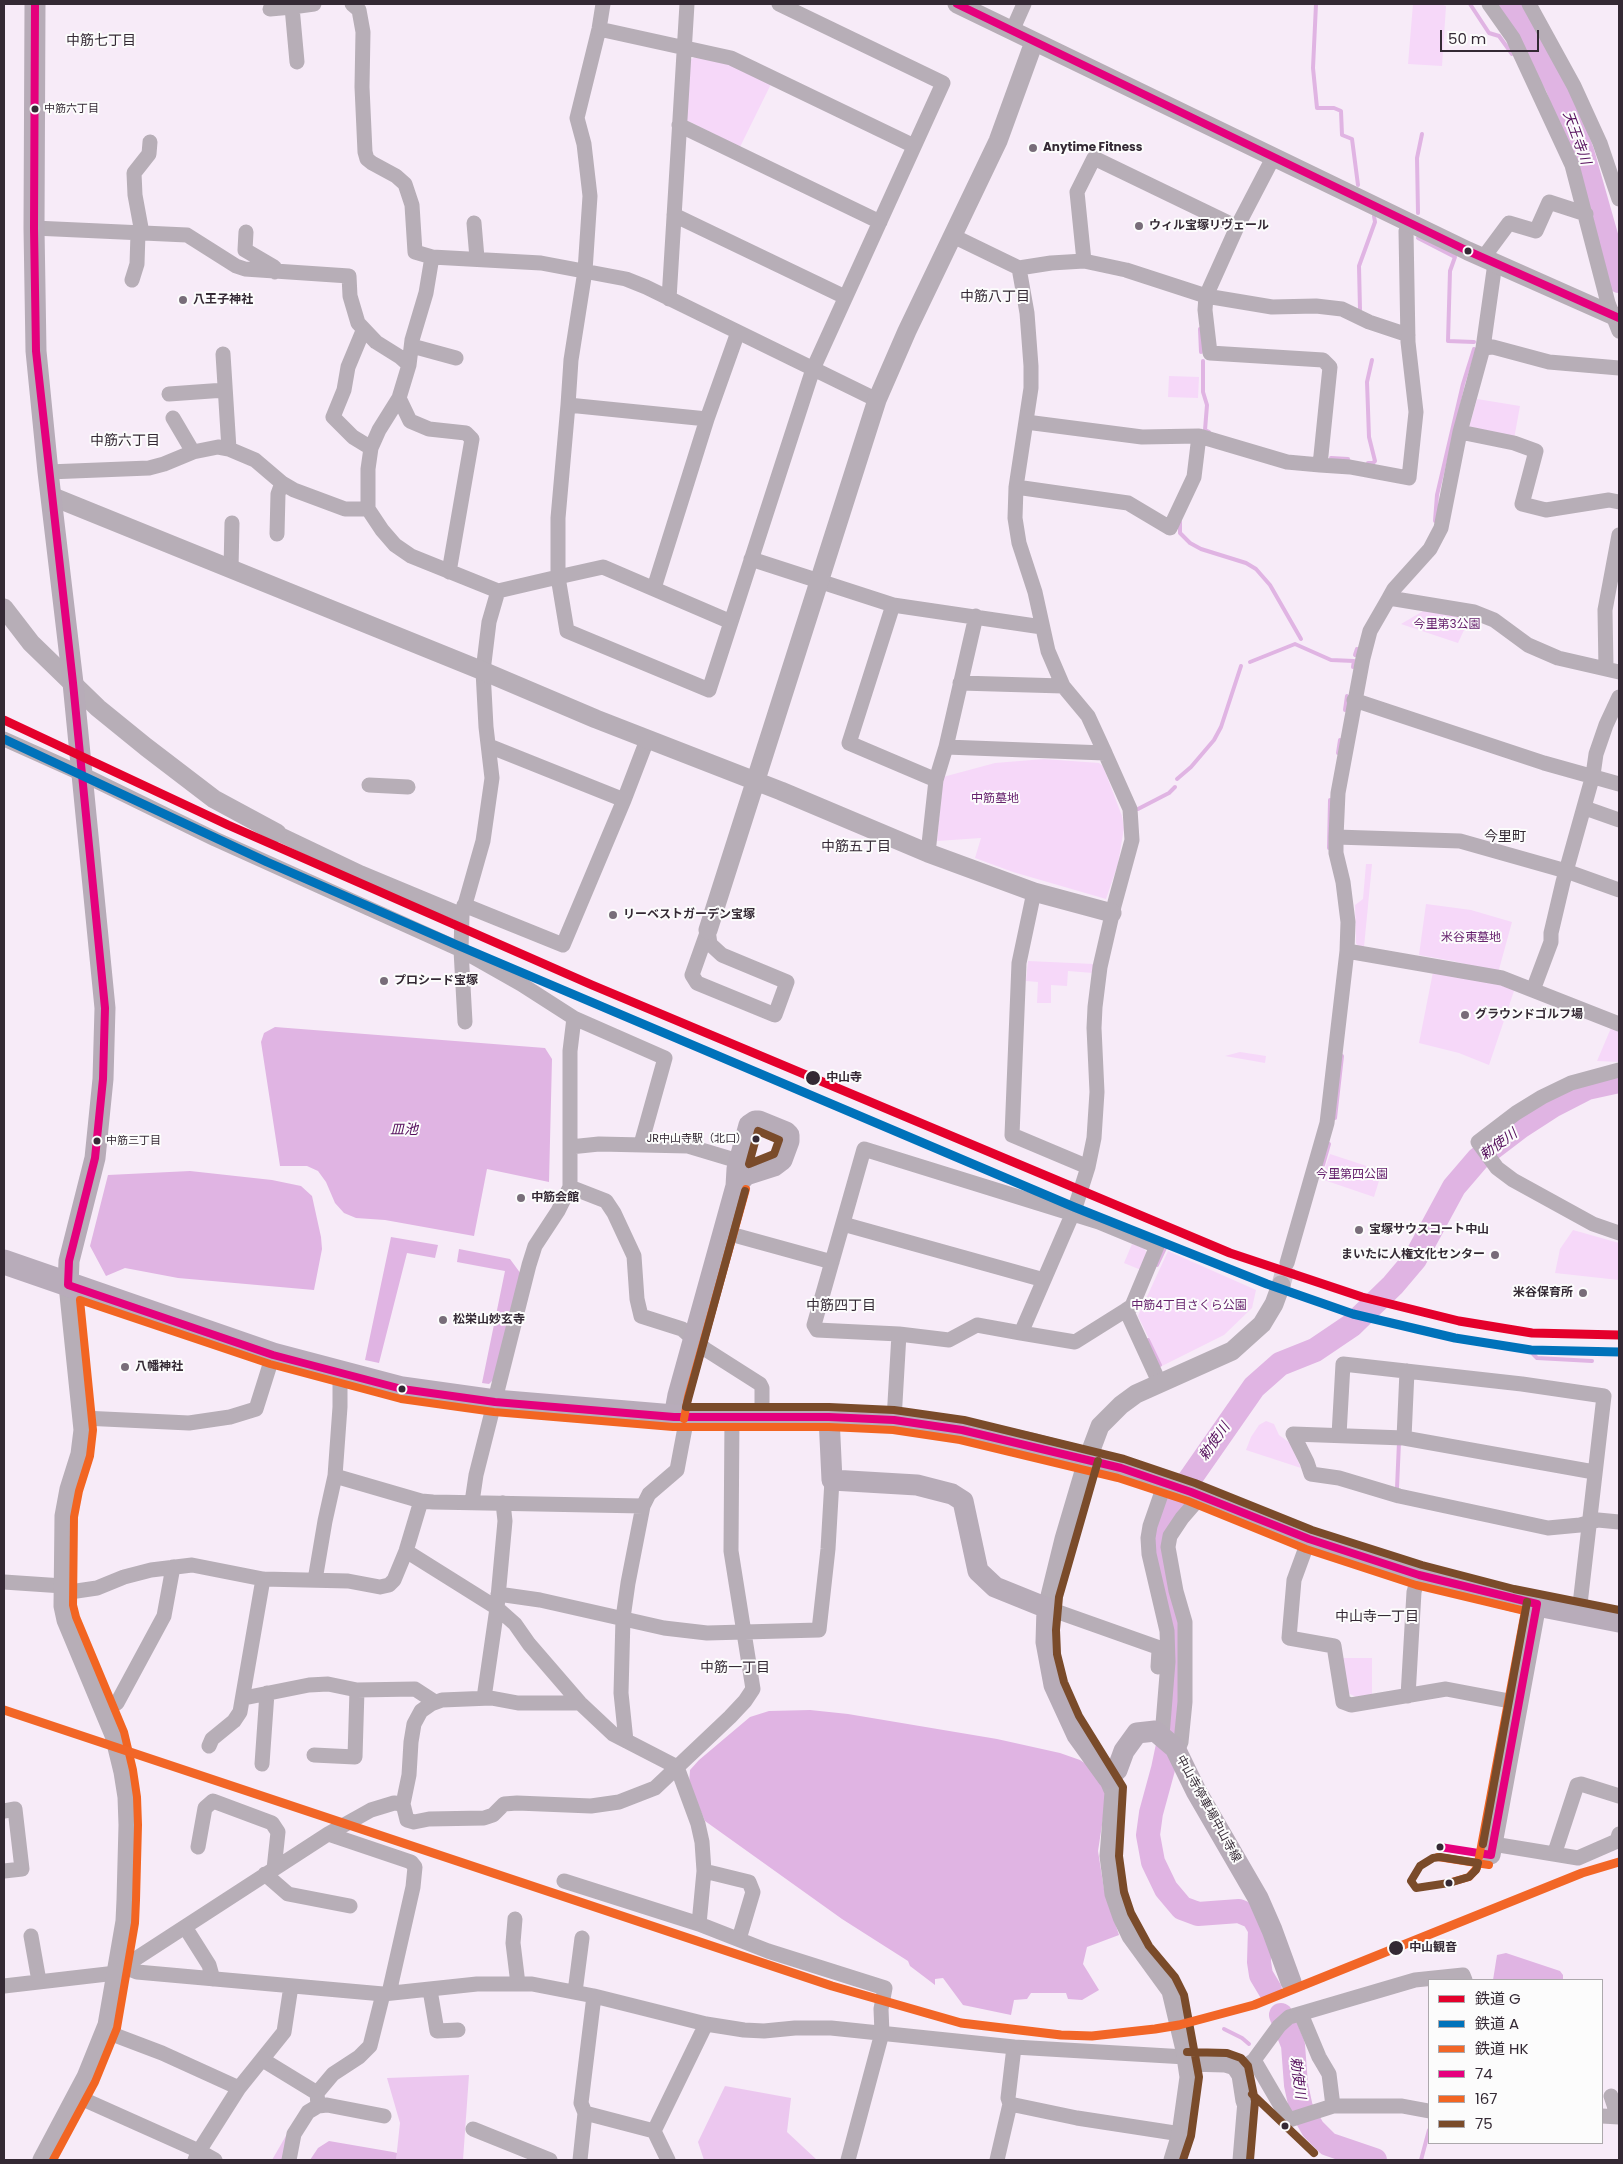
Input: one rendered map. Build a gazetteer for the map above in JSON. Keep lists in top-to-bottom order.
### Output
{
  "streets": {
    "main road": ["中山寺停車場中山寺線"]
  },
  "districts": [
    "中筋七丁目",
    "中筋八丁目",
    "中筋六丁目",
    "今里町",
    "中筋五丁目",
    "中筋四丁目",
    "中山寺一丁目",
    "中筋一丁目"
  ],
  "water": ["天王寺川", "皿池", "勅使川"],
  "parks": [
    "今里第3公園",
    "中筋墓地",
    "米谷東墓地",
    "今里第四公園",
    "中筋4丁目さくら公園"
  ],
  "places": [
    "中筋六丁目",
    "Anytime Fitness",
    "ウィル宝塚リヴェール",
    "八王子神社",
    "リーベストガーデン宝塚",
    "プロシード宝塚",
    "グラウンドゴルフ場",
    "中山寺",
    "JR中山寺駅（北口）",
    "中筋三丁目",
    "中筋会館",
    "宝塚サウスコート中山",
    "まいたに人権文化センター",
    "米谷保育所",
    "松栄山妙玄寺",
    "八幡神社",
    "中山観音"
  ],
  "lines": [
    "transit line 74",
    "rail line G",
    "rail line A",
    "transit line 75",
    "transit line 167",
    "rail line HK"
  ],
  "legend": [
    "鉄道 G",
    "鉄道 A",
    "鉄道 HK",
    "74",
    "167",
    "75"
  ],
  "scale_bar": "50 m"
}
